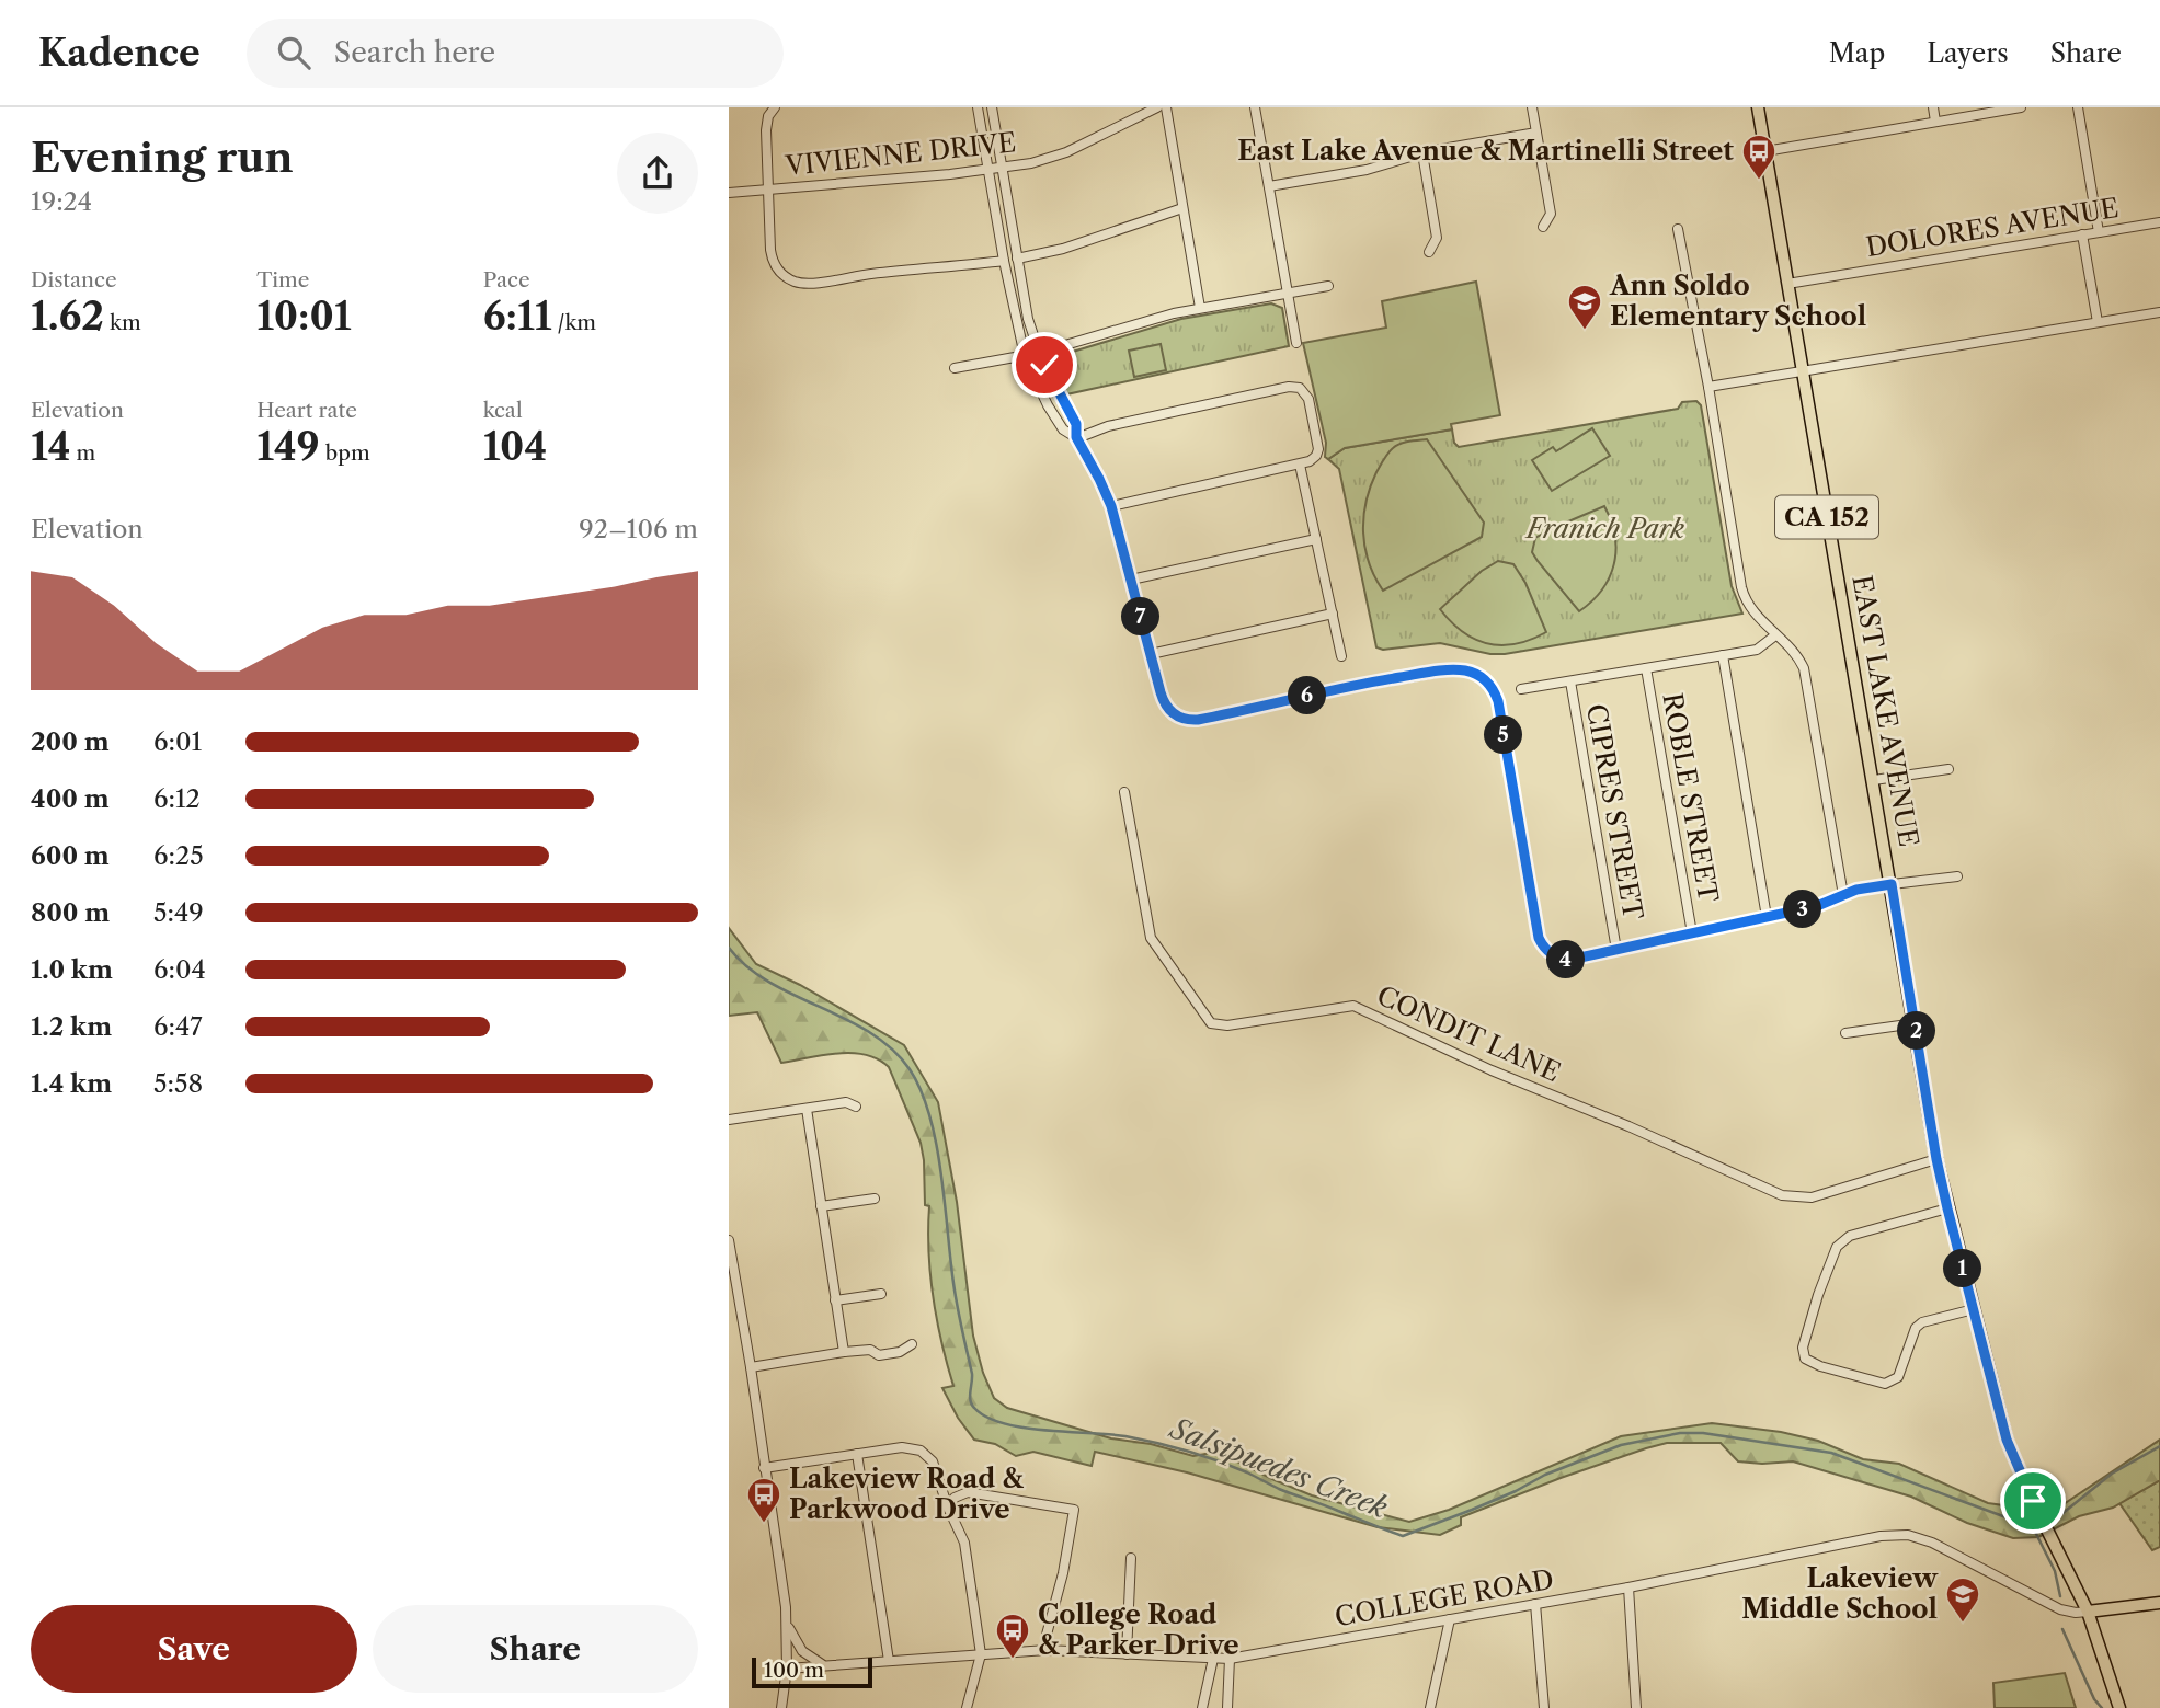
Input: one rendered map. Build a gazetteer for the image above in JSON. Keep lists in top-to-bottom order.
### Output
{
  "streets": {
    "main road": ["CA 152", "EAST LAKE AVENUE"],
    "street": [
      "VIVIENNE DRIVE",
      "DOLORES AVENUE",
      "ROBLE STREET",
      "CIPRES STREET",
      "CONDIT LANE",
      "COLLEGE ROAD"
    ]
  },
  "crossings": [
    ["DOLORES AVENUE", "EAST LAKE AVENUE"],
    ["EAST LAKE AVENUE", "CONDIT LANE"],
    ["EAST LAKE AVENUE", "COLLEGE ROAD"]
  ],
  "water": ["Salsipuedes Creek"],
  "parks": ["Franich Park"],
  "places": {
    "bus stop": ["East Lake Avenue & Martinelli Street", "Lakeview Road & Parkwood Drive", "College Road & Parker Drive"],
    "school or university": ["Ann Soldo Elementary School", "Lakeview Middle School"]
  },
  "scale_bar": "100 m",
  "page": {
    "header": "Kadence",
    "search": "Search here",
    "nav": ["Map", "Layers", "Share"],
    "heading": ["Evening run", "19:24"],
    "stats": [
      ["Distance", "1.62 km"],
      ["Time", "10:01"],
      ["Pace", "6:11 /km"],
      ["Elevation", "14 m"],
      ["Heart rate", "149 bpm"],
      ["kcal", "104"]
    ],
    "chart": ["Elevation", "92–106 m"],
    "pins": [
      "7",
      "6",
      "5",
      "3",
      "4",
      "2",
      "1"
    ],
    "list": [
      {
        "name": "200 m",
        "note": "6:01"
      },
      {
        "name": "400 m",
        "note": "6:12"
      },
      {
        "name": "600 m",
        "note": "6:25"
      },
      {
        "name": "800 m",
        "note": "5:49"
      },
      {
        "name": "1.0 km",
        "note": "6:04"
      },
      {
        "name": "1.2 km",
        "note": "6:47"
      },
      {
        "name": "1.4 km",
        "note": "5:58"
      }
    ],
    "buttons": ["Save", "Share"],
    "scale": "100 m"
  }
}
